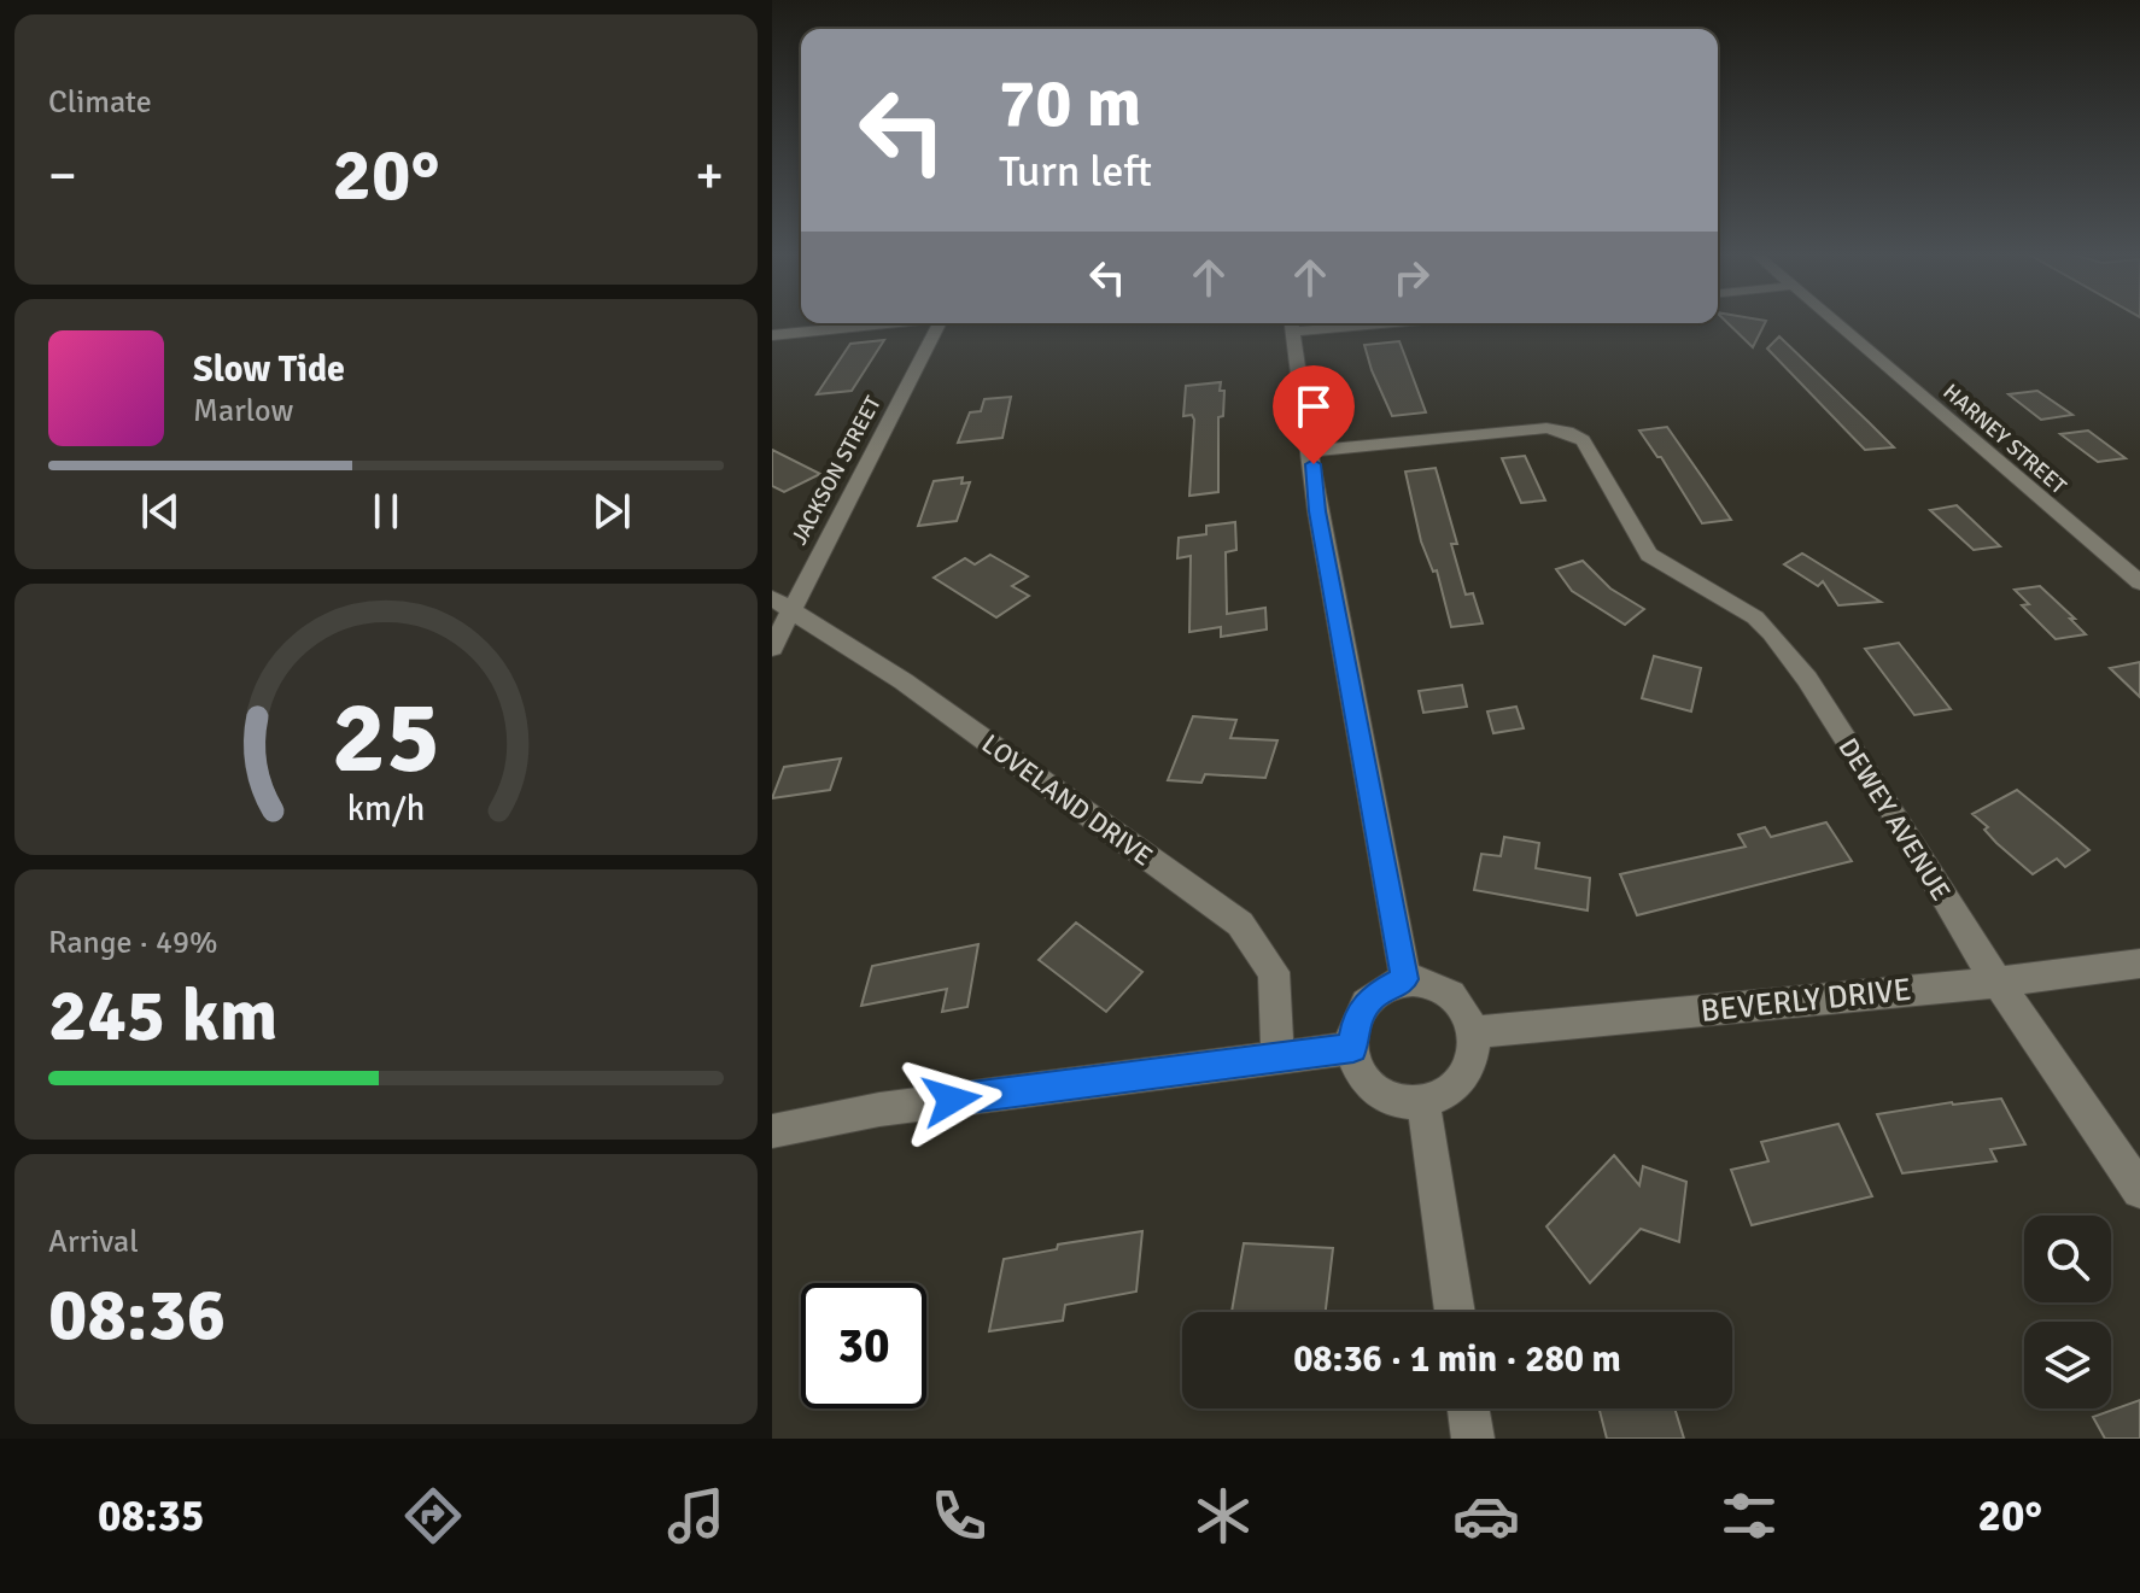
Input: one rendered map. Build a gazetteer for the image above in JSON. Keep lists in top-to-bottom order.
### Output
{
  "streets": {
    "street": [
      "HARNEY STREET",
      "JACKSON STREET",
      "LOVELAND DRIVE",
      "DEWEY AVENUE",
      "BEVERLY DRIVE"
    ]
  },
  "crossings": [
    ["JACKSON STREET", "LOVELAND DRIVE"],
    ["DEWEY AVENUE", "BEVERLY DRIVE"]
  ],
  "page": {
    "tile": [
      "Climate",
      ["Range · 49%", "245 km"],
      ["Arrival", "08:36"]
    ],
    "turn": ["70 m", "Turn left"],
    "heat": ["−", "20°", "+"],
    "song": ["Slow Tide", "Marlow"],
    "limit": "30",
    "trip": "08:36 · 1 min · 280 m",
    "tabs": ["08:35", "20°"],
    "gauge": ["25", "km/h"]
  }
}
